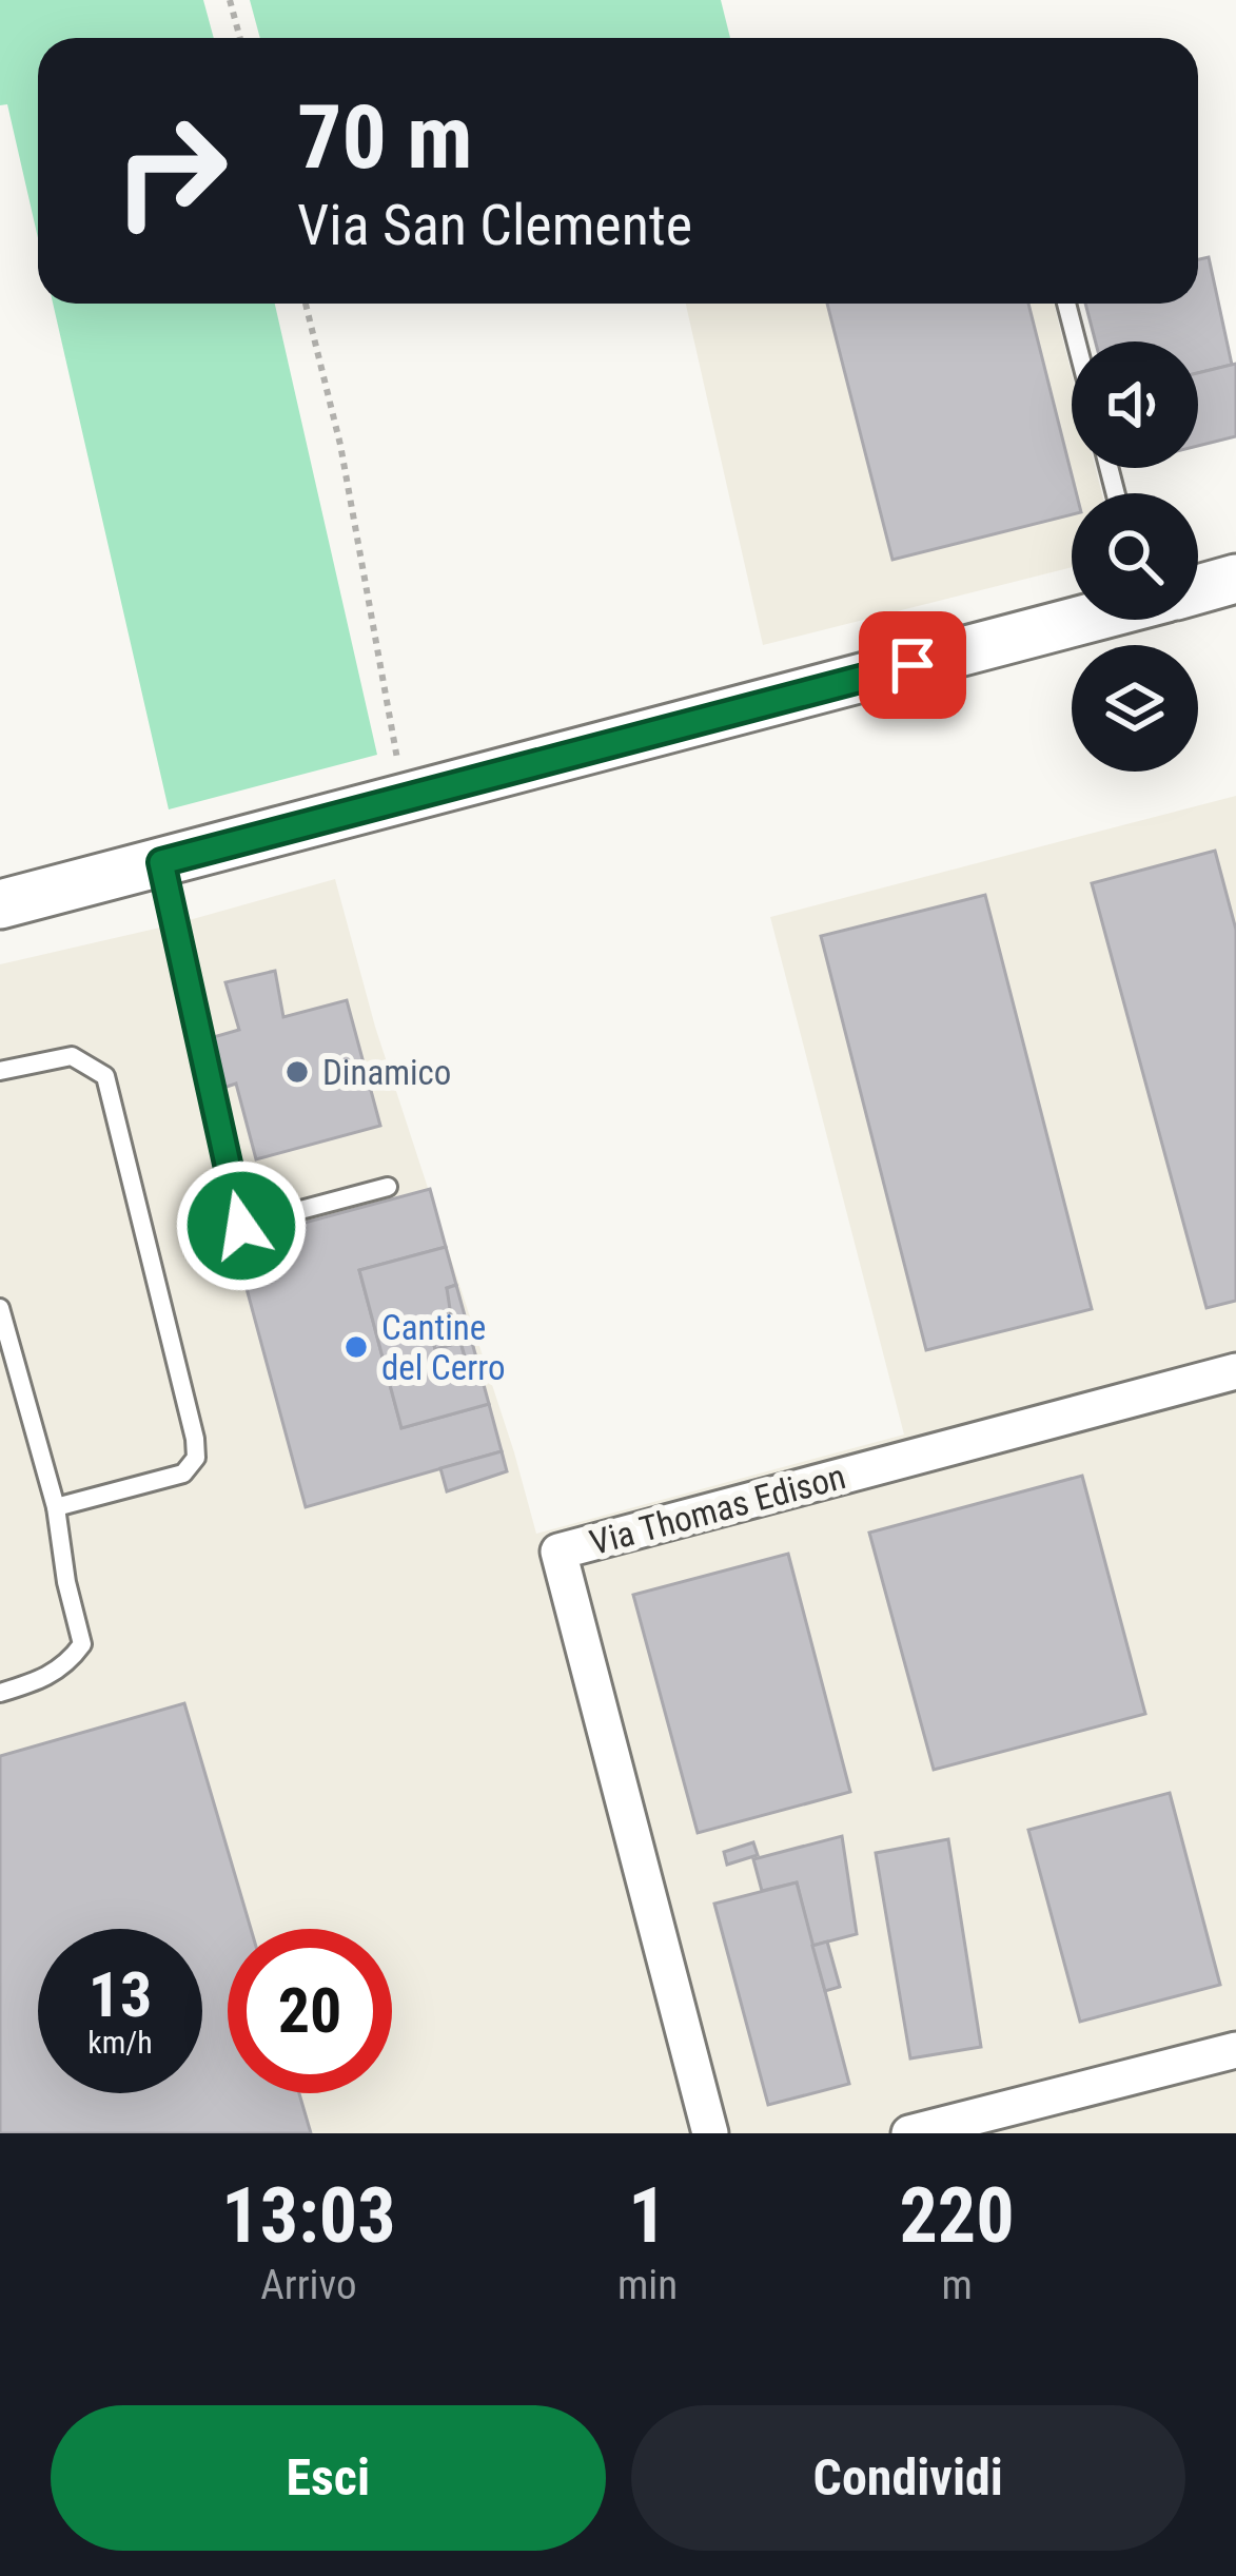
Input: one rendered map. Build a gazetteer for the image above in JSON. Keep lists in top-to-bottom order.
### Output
{
  "streets": {
    "street": ["Via Thomas Edison"]
  },
  "places": ["Dinamico", "Cantine del Cerro"],
  "page": {
    "turn": ["70 m", "Via San Clemente"],
    "speed": "13 km/h",
    "limit": "20",
    "eta": [
      "13:03",
      "Arrivo",
      "1",
      "min",
      "220",
      "m"
    ],
    "buttons": ["Esci", "Condividi"]
  }
}
